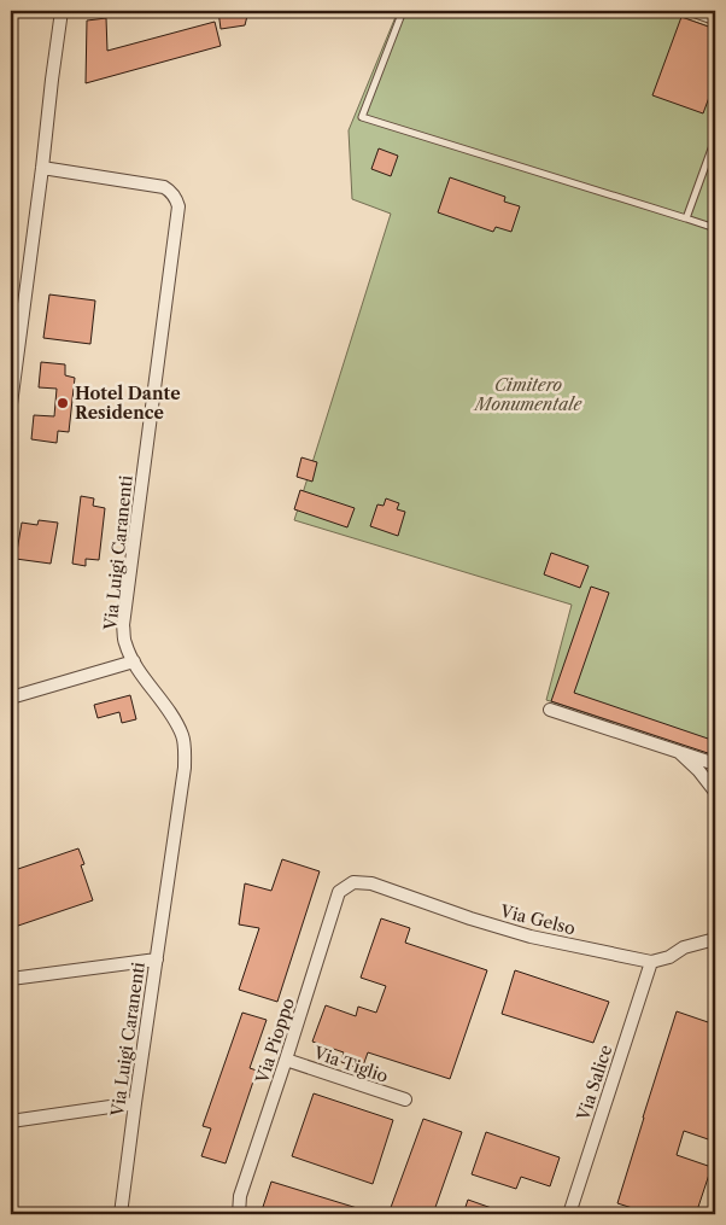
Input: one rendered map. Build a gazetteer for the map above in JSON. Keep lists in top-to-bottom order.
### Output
{
  "streets": {
    "street": [
      "Via Luigi Caranenti",
      "Via Gelso",
      "Via Pioppo",
      "Via Tiglio",
      "Via Salice"
    ]
  },
  "crossings": [
    ["Via Gelso", "Via Pioppo"],
    ["Via Gelso", "Via Salice"],
    ["Via Pioppo", "Via Tiglio"]
  ],
  "parks": ["Cimitero Monumentale"],
  "places": ["Hotel Dante Residence"]
}
